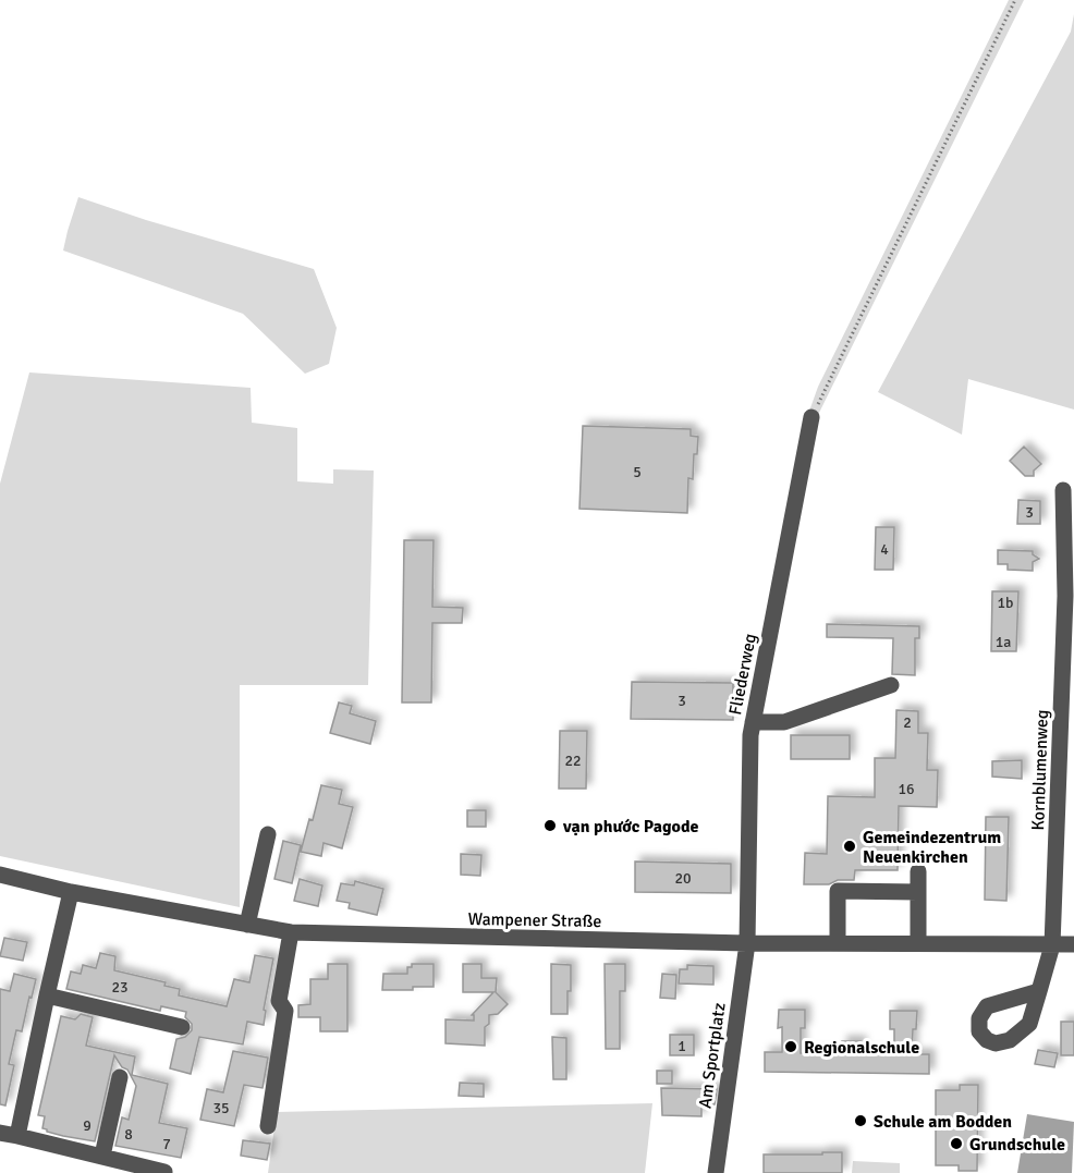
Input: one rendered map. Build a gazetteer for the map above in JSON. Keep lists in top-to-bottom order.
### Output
{
  "streets": {
    "street": [
      "Fliederweg",
      "Kornblumenweg",
      "Wampener Straße",
      "Am Sportplatz"
    ]
  },
  "crossings": [
    ["Fliederweg", "Wampener Straße"],
    ["Fliederweg", "Am Sportplatz"],
    ["Kornblumenweg", "Wampener Straße"],
    ["Wampener Straße", "Am Sportplatz"]
  ],
  "places": [
    "vạn phước Pagode",
    "Gemeindezentrum Neuenkirchen",
    "Regionalschule",
    "Schule am Bodden",
    "Grundschule"
  ],
  "house_numbers": [
    "5",
    "3",
    "4",
    "1b",
    "1a",
    "3",
    "2",
    "22",
    "16",
    "20",
    "23",
    "1",
    "35",
    "9",
    "8",
    "7"
  ]
}
